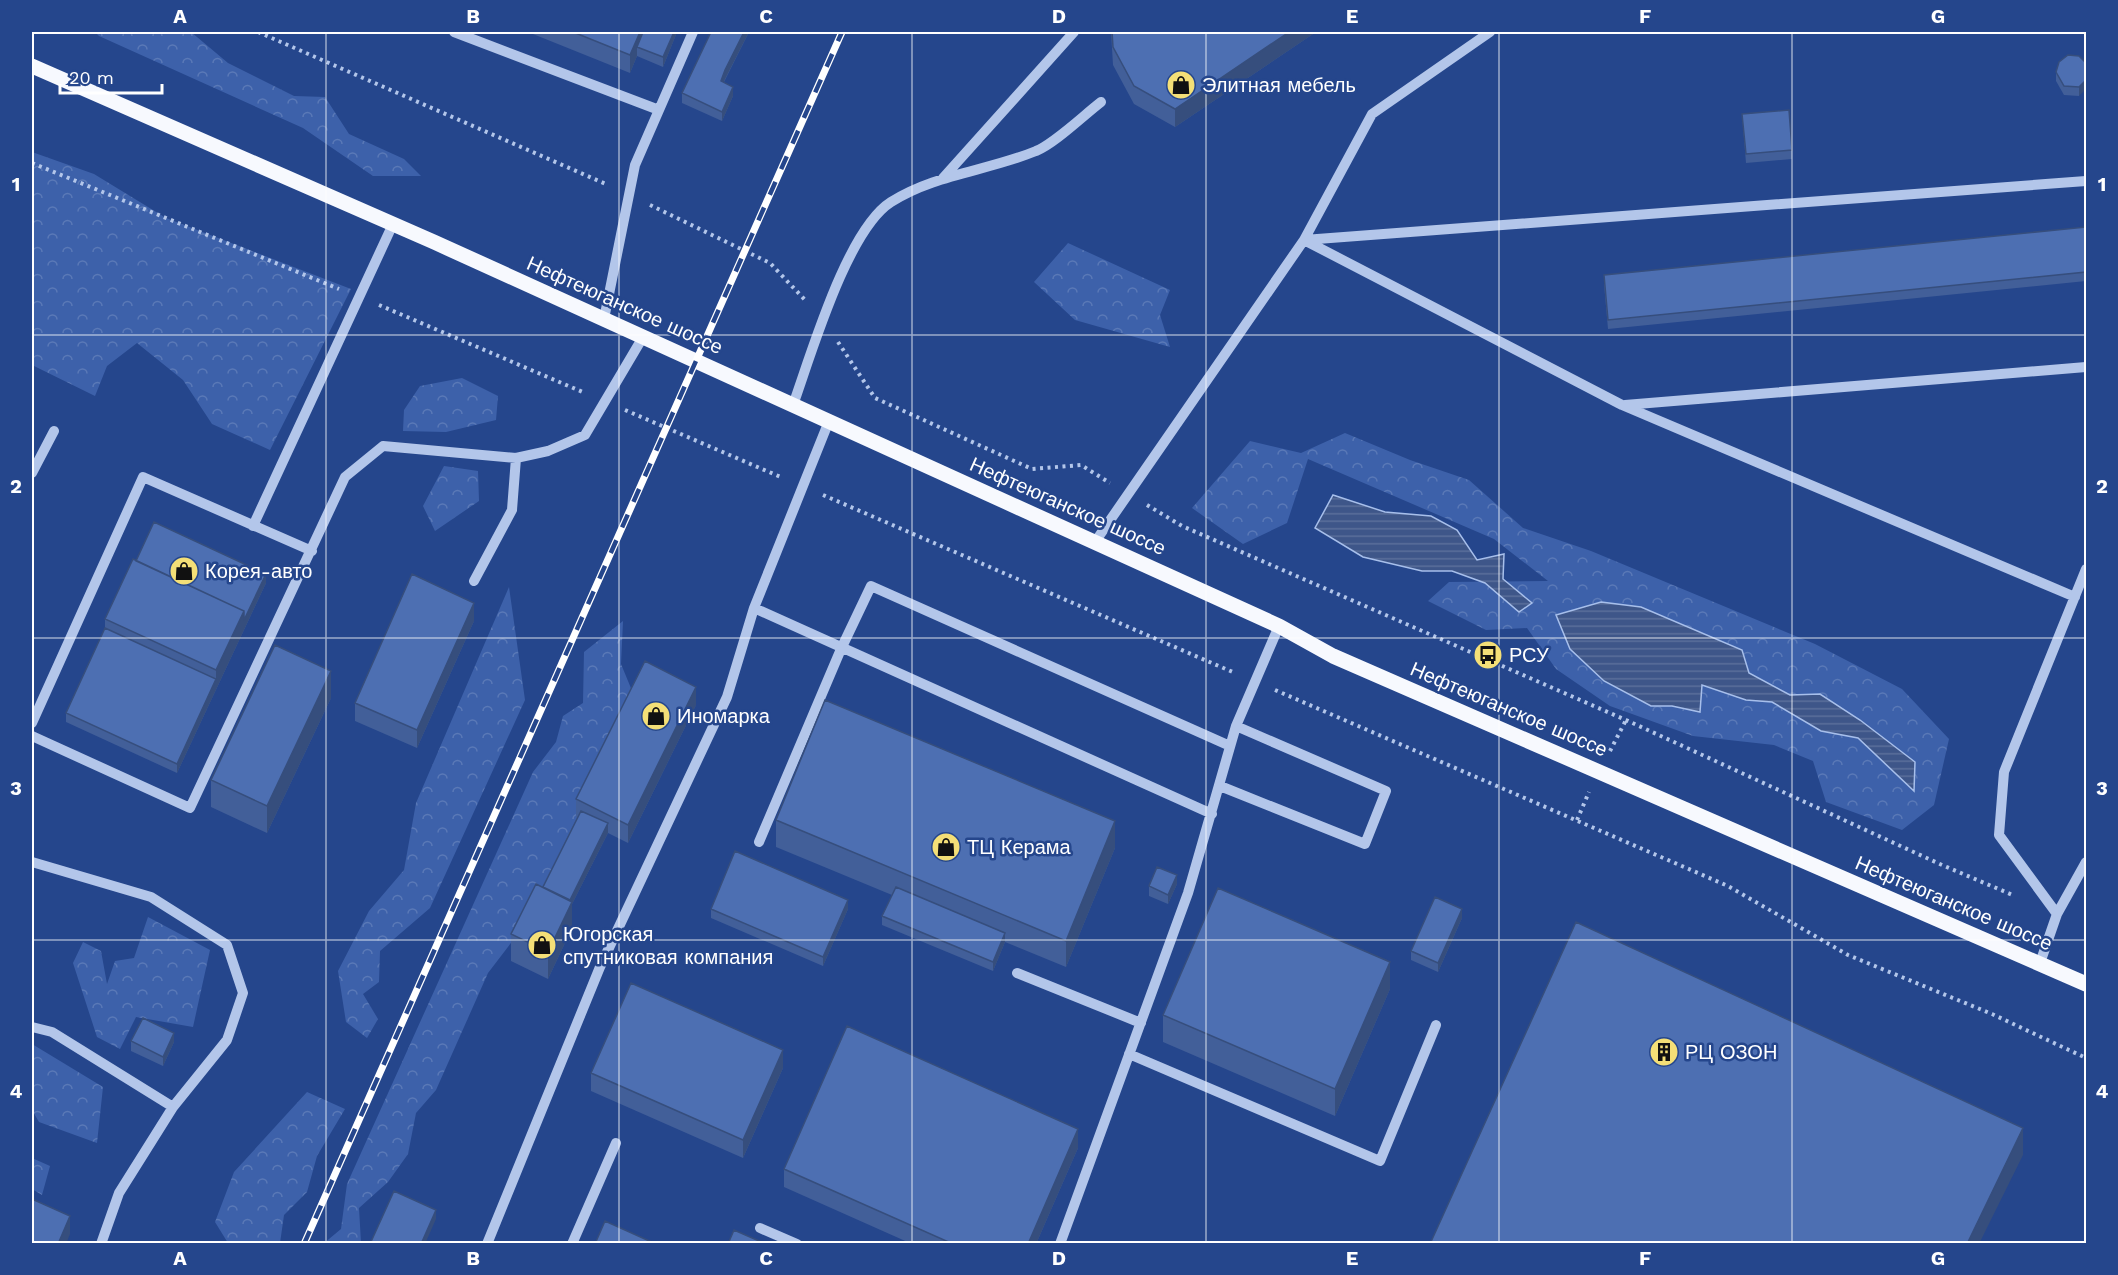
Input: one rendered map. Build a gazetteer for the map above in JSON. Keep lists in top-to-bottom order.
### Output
{
  "streets": {
    "main road": ["Нефтеюганское шоссе"]
  },
  "places": {
    "shop": [
      "Элитная мебель",
      "Корея-авто",
      "Иномарка",
      "ТЦ Керама",
      "Югорская спутниковая компания"
    ],
    "bus stop": ["РСУ"],
    "building": ["РЦ ОЗОН"]
  },
  "scale_bar": "20 m",
  "grid": {
    "columns": [
      "A",
      "B",
      "C",
      "D",
      "E",
      "F",
      "G"
    ],
    "rows": [
      "1",
      "2",
      "3",
      "4"
    ]
  }
}
